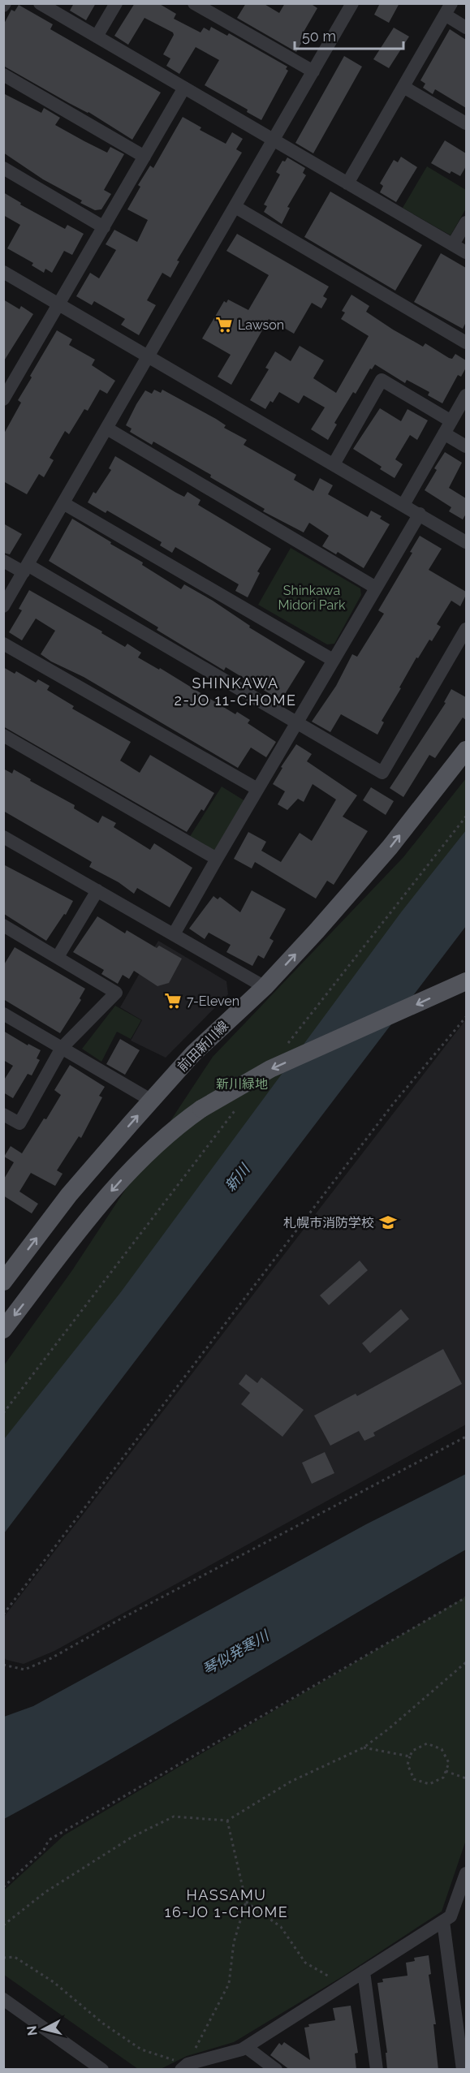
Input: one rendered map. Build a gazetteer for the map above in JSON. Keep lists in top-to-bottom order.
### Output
{
  "streets": {
    "main road": ["前田新川線"]
  },
  "districts": ["SHINKAWA 2-JO 11-CHOME", "HASSAMU 16-JO 1-CHOME"],
  "water": ["新川", "琴似発寒川"],
  "parks": ["Shinkawa Midori Park", "新川緑地"],
  "places": {
    "supermarket": ["Lawson", "7-Eleven"],
    "school or university": ["札幌市消防学校"]
  },
  "scale_bar": "50 m",
  "north": "left"
}
